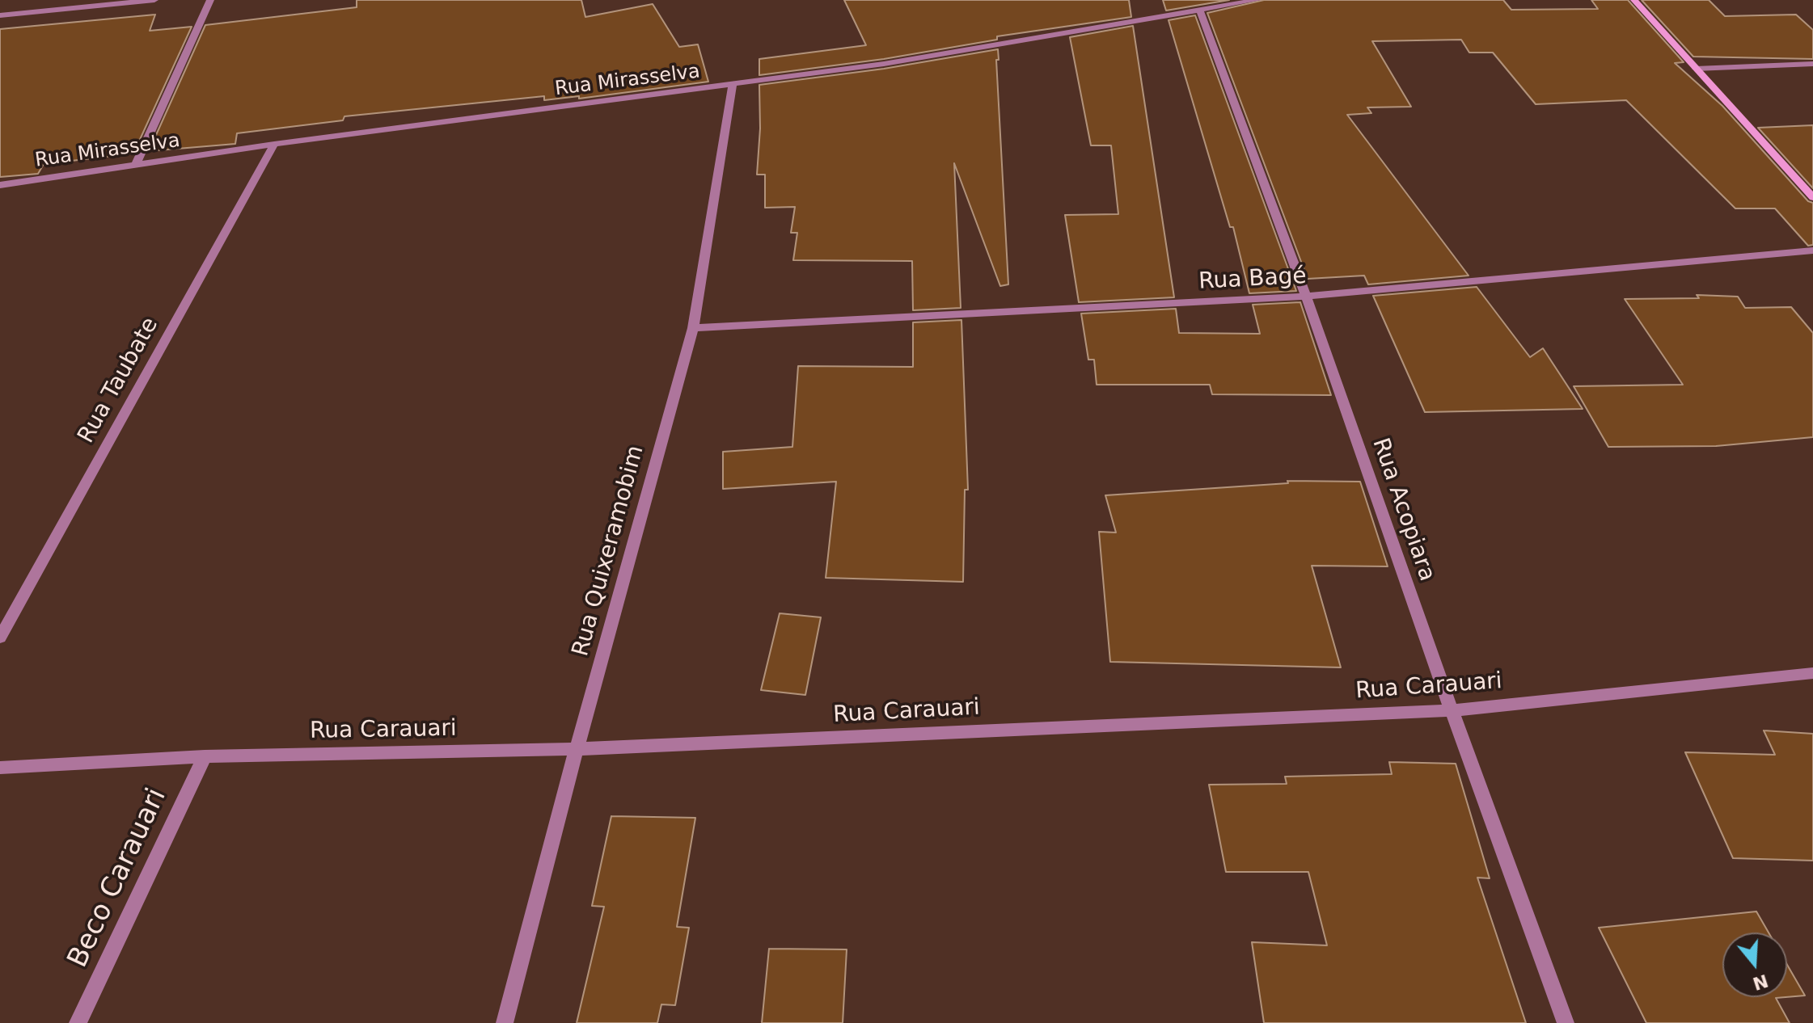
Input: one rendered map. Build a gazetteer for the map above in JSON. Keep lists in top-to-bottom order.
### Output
{
  "streets": {
    "street": [
      "Rua Mirasselva",
      "Rua Bagé",
      "Rua Taubate",
      "Rua Acopiara",
      "Rua Quixeramobim",
      "Rua Carauari",
      "Beco Carauari"
    ]
  },
  "crossings": [
    ["Rua Mirasselva", "Rua Taubate"],
    ["Rua Mirasselva", "Rua Acopiara"],
    ["Rua Mirasselva", "Rua Quixeramobim"],
    ["Rua Bagé", "Rua Acopiara"],
    ["Rua Bagé", "Rua Quixeramobim"],
    ["Rua Acopiara", "Rua Carauari"],
    ["Rua Quixeramobim", "Rua Carauari"],
    ["Rua Carauari", "Beco Carauari"]
  ],
  "north": "bottom"
}
